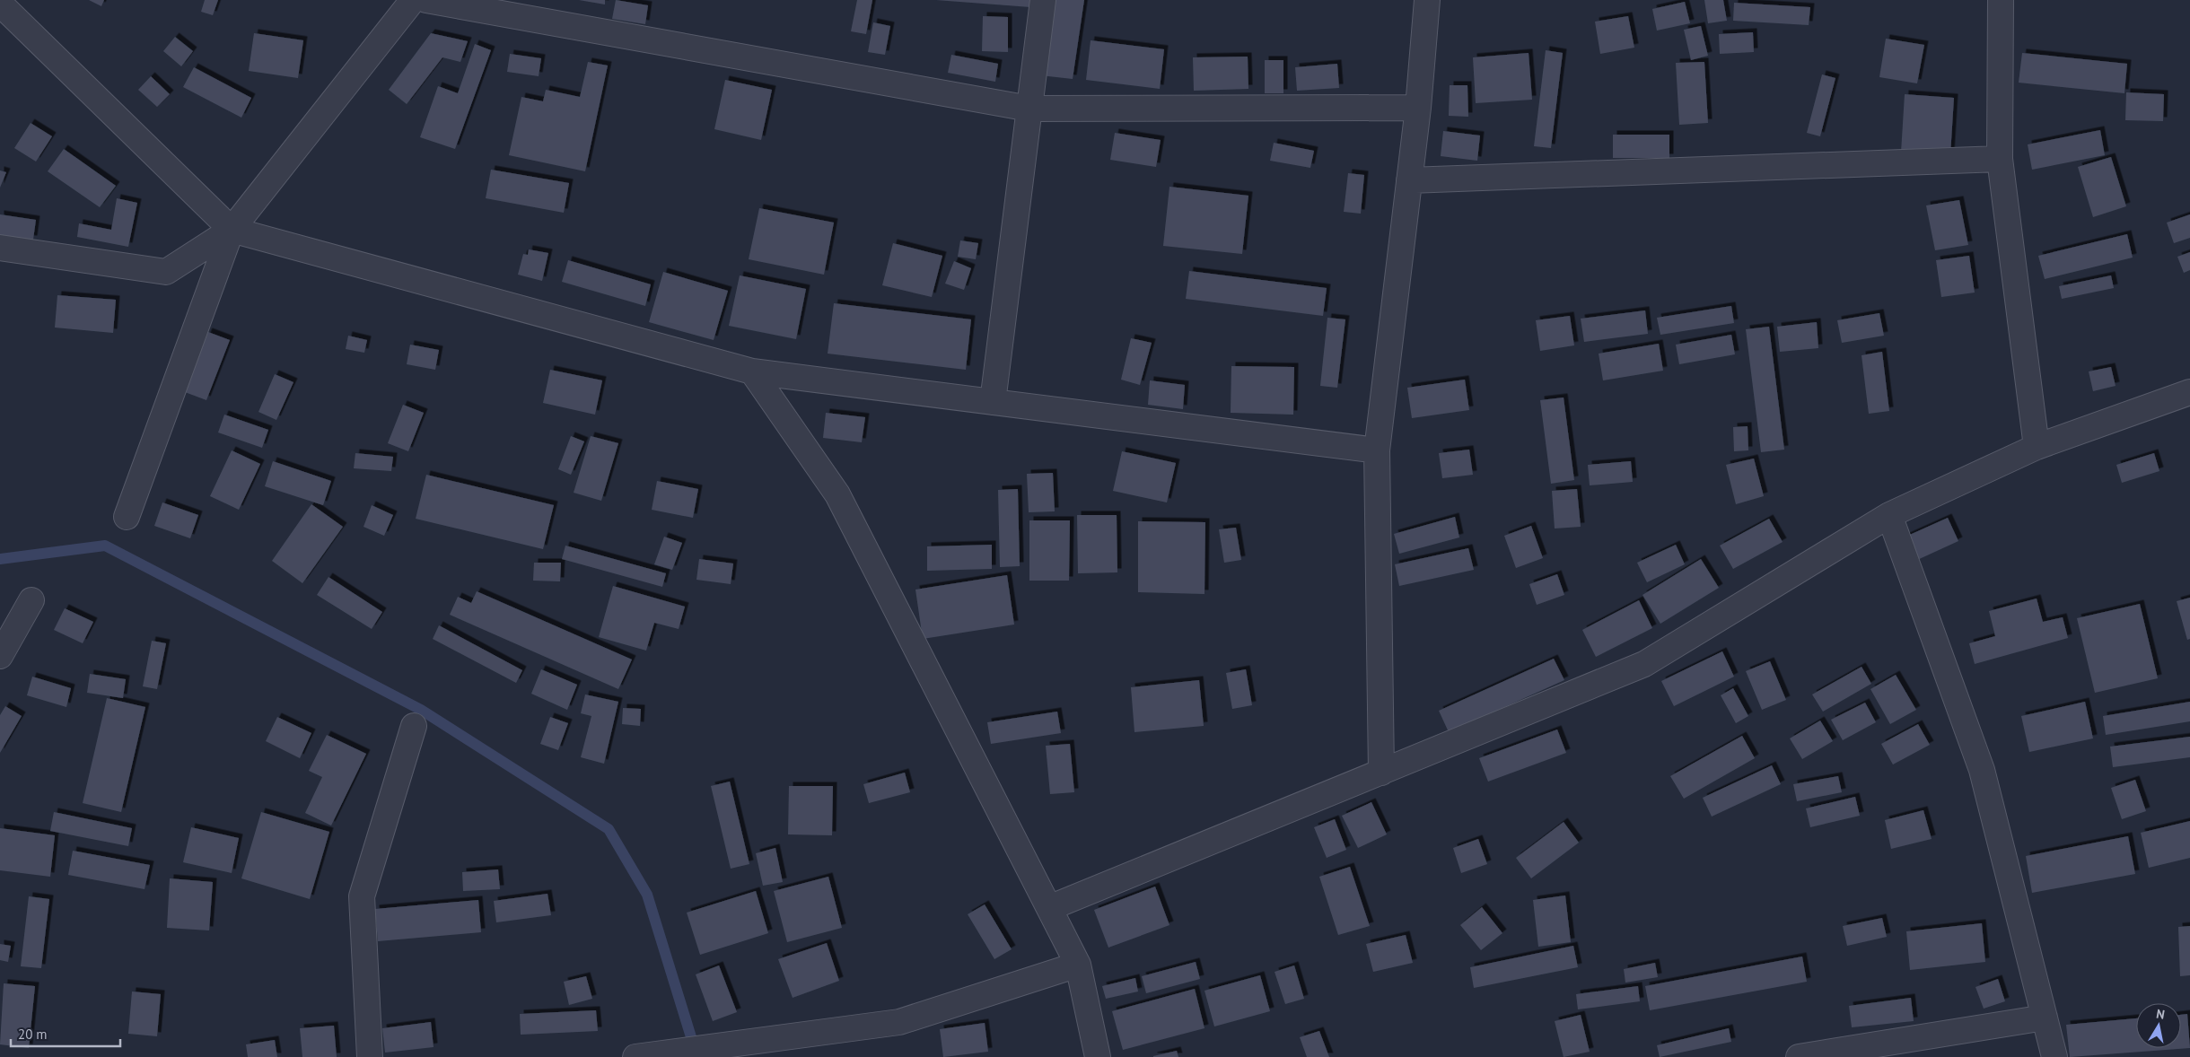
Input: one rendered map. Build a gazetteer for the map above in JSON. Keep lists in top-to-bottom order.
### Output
{
  "scale_bar": "20 m",
  "north": "top"
}
